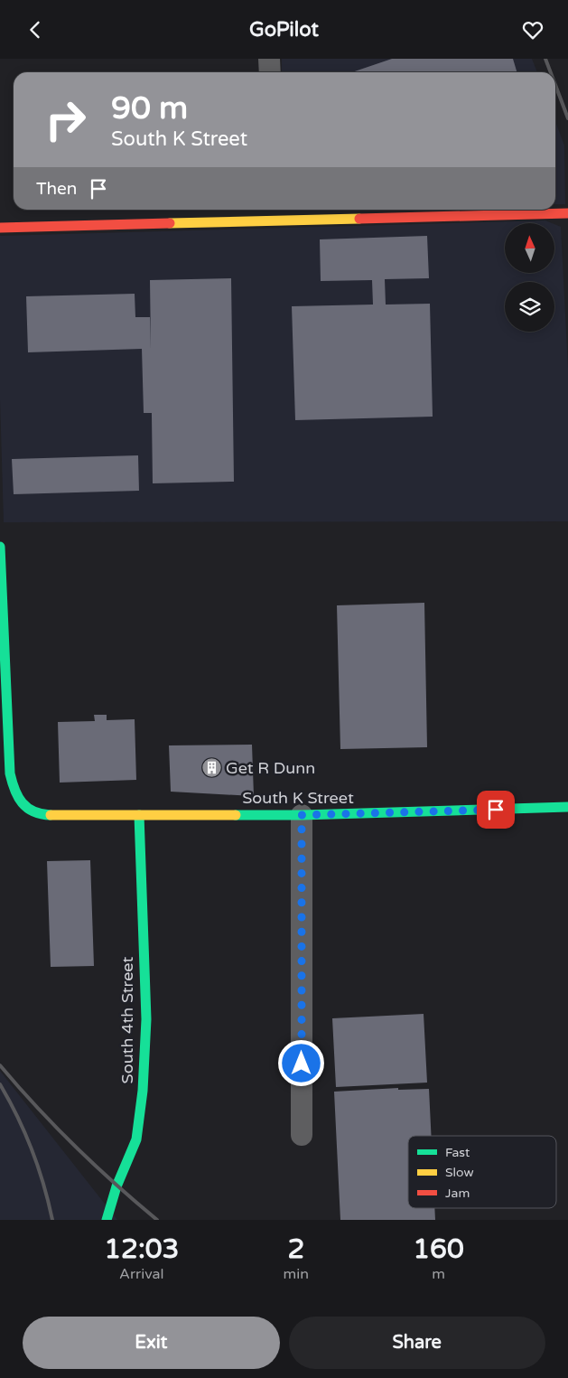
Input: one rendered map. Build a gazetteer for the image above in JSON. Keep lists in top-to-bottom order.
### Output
{
  "streets": {
    "street": ["South K Street", "South 4th Street"]
  },
  "crossings": [
    ["South K Street", "South 4th Street"]
  ],
  "places": {
    "building": ["Get R Dunn"]
  },
  "legend": ["Fast", "Slow", "Jam"],
  "north": "top",
  "page": {
    "header": "GoPilot",
    "turn": ["90 m", "South K Street"],
    "then": "Then",
    "eta": [
      "12:03",
      "Arrival",
      "2",
      "min",
      "160",
      "m"
    ],
    "buttons": ["Exit", "Share"]
  }
}
